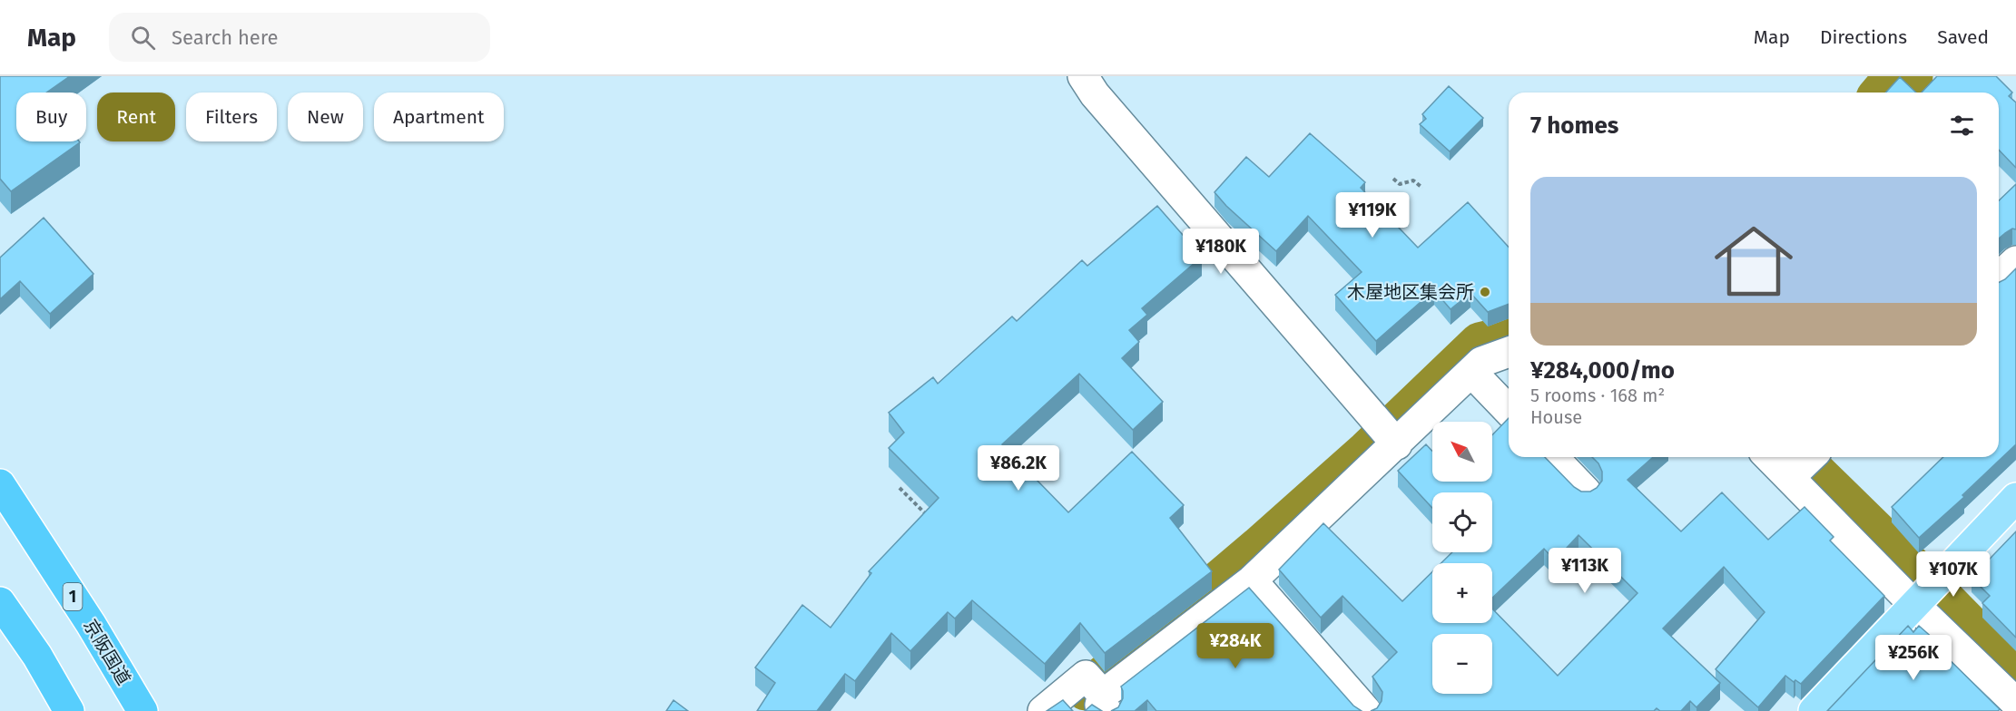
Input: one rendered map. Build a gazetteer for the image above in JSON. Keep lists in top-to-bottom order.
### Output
{
  "streets": {
    "highway": ["1", "京阪国道"]
  },
  "places": ["木屋地区集会所"],
  "north": "top left",
  "page": {
    "header": "Map",
    "search": "Search here",
    "nav": ["Map", "Directions", "Saved"],
    "chip": [
      "Buy",
      "Rent",
      "Filters",
      "New",
      "Apartment"
    ],
    "heading": "7 homes",
    "list": [
      {
        "name": "¥284,000/mo",
        "note": "5 rooms · 168 m² · House"
      }
    ],
    "price": [
      "¥119K",
      "¥180K",
      "¥86.2K",
      "¥113K",
      "¥107K",
      "¥284K",
      "¥256K"
    ],
    "map_buttons": ["+", "−"]
  }
}
